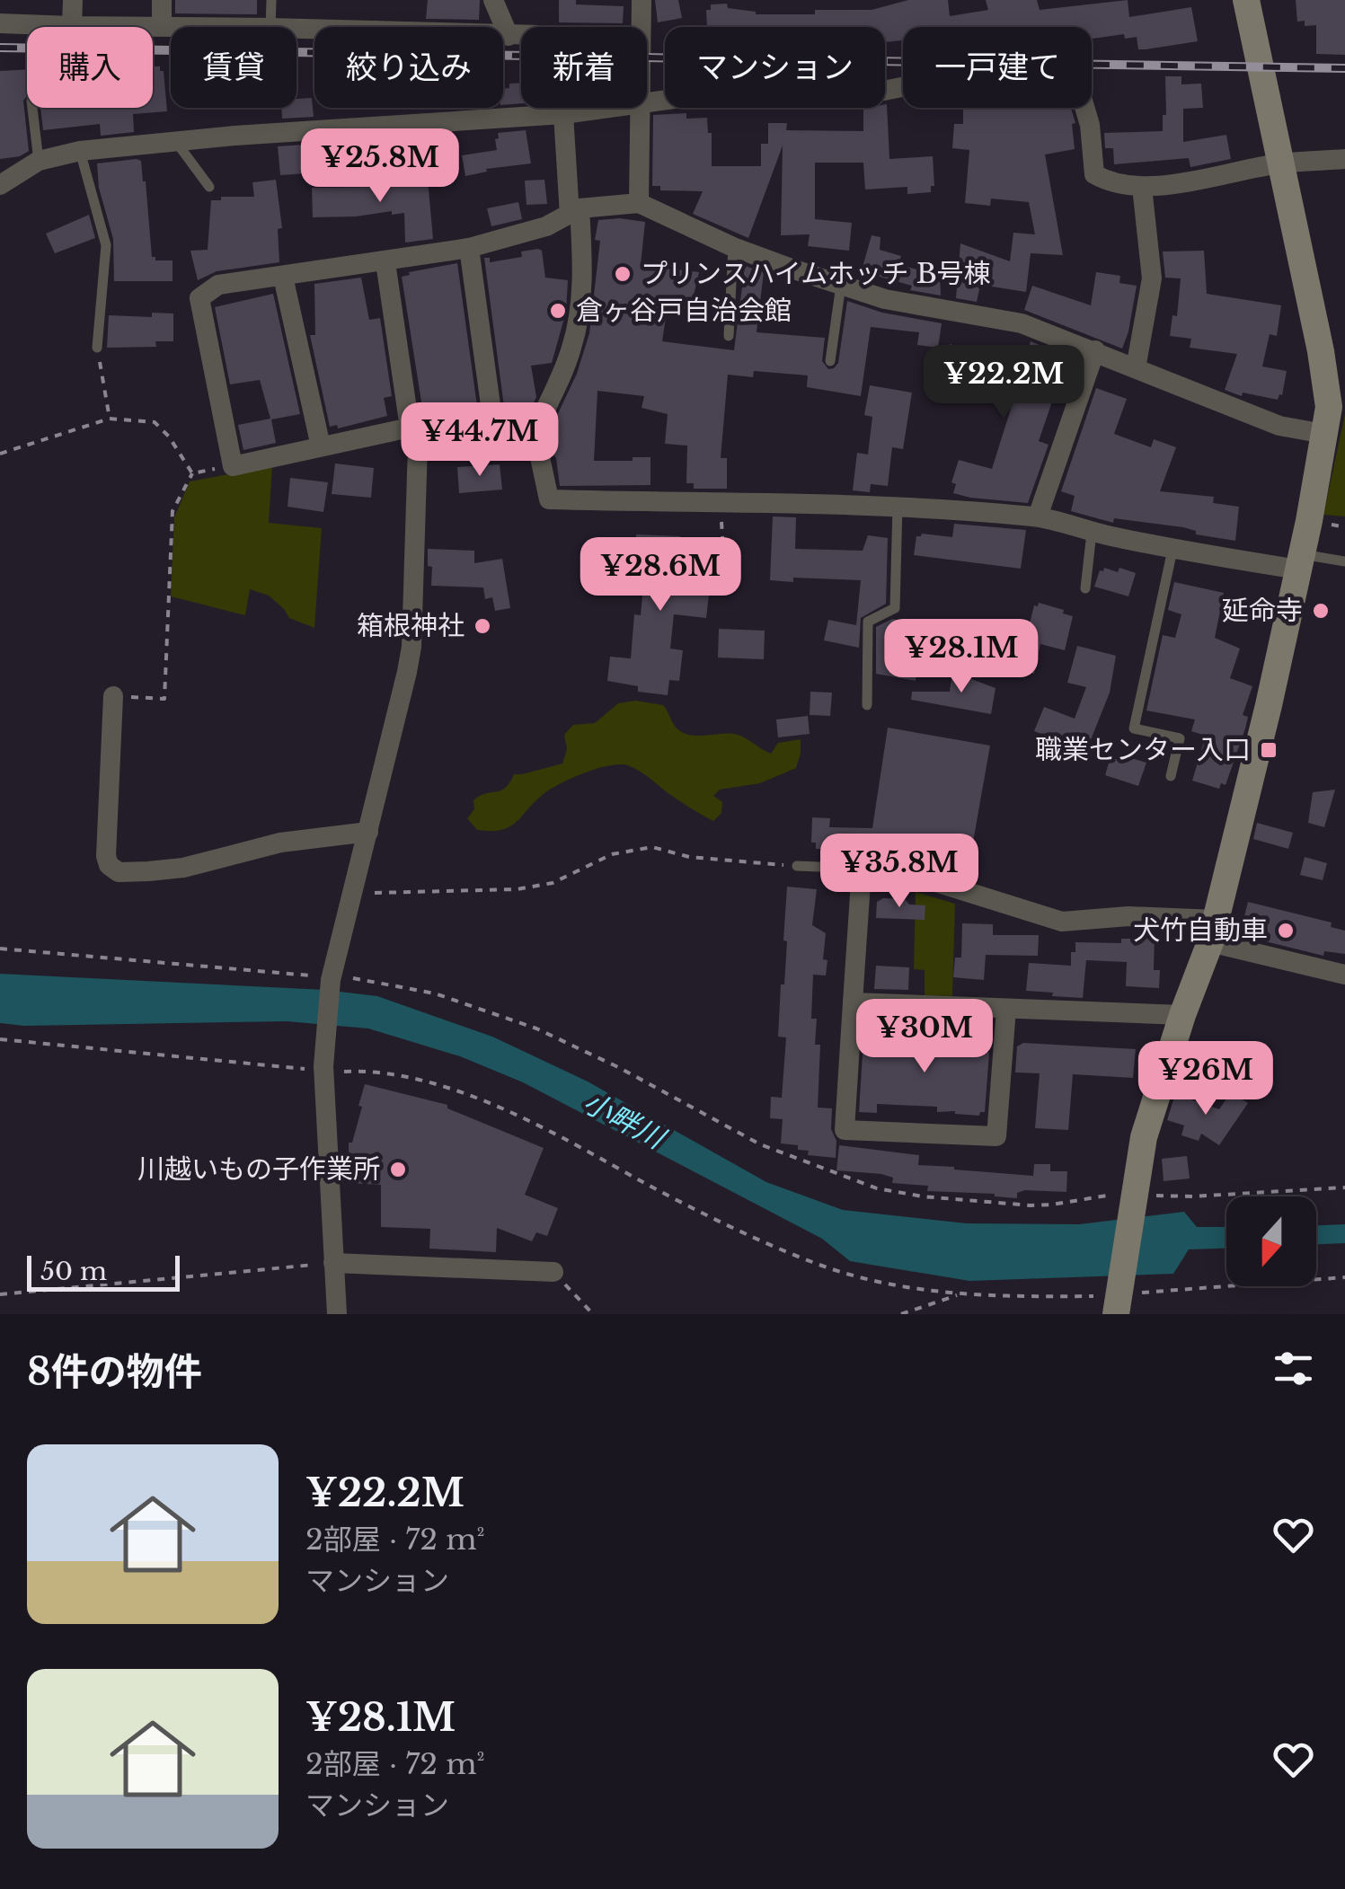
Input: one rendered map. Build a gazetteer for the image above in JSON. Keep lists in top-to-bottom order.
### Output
{
  "water": ["小畔川"],
  "places": {
    "other": [
      "プリンスハイムホッチ B号棟",
      "倉ヶ谷戸自治会館",
      "延命寺",
      "箱根神社",
      "犬竹自動車",
      "川越いもの子作業所"
    ],
    "transit": ["職業センター入口"]
  },
  "scale_bar": "50 m",
  "north": "bottom",
  "page": {
    "chip": [
      "購入",
      "賃貸",
      "絞り込み",
      "新着",
      "マンション",
      "一戸建て"
    ],
    "price": [
      "¥25.8M",
      "¥22.2M",
      "¥44.7M",
      "¥28.6M",
      "¥28.1M",
      "¥35.8M",
      "¥30M",
      "¥26M"
    ],
    "scale": "50 m",
    "heading": "8件の物件",
    "list": [
      {
        "name": "¥22.2M",
        "note": "2部屋 · 72 m² · マンション"
      },
      {
        "name": "¥28.1M",
        "note": "2部屋 · 72 m² · マンション"
      }
    ]
  }
}
